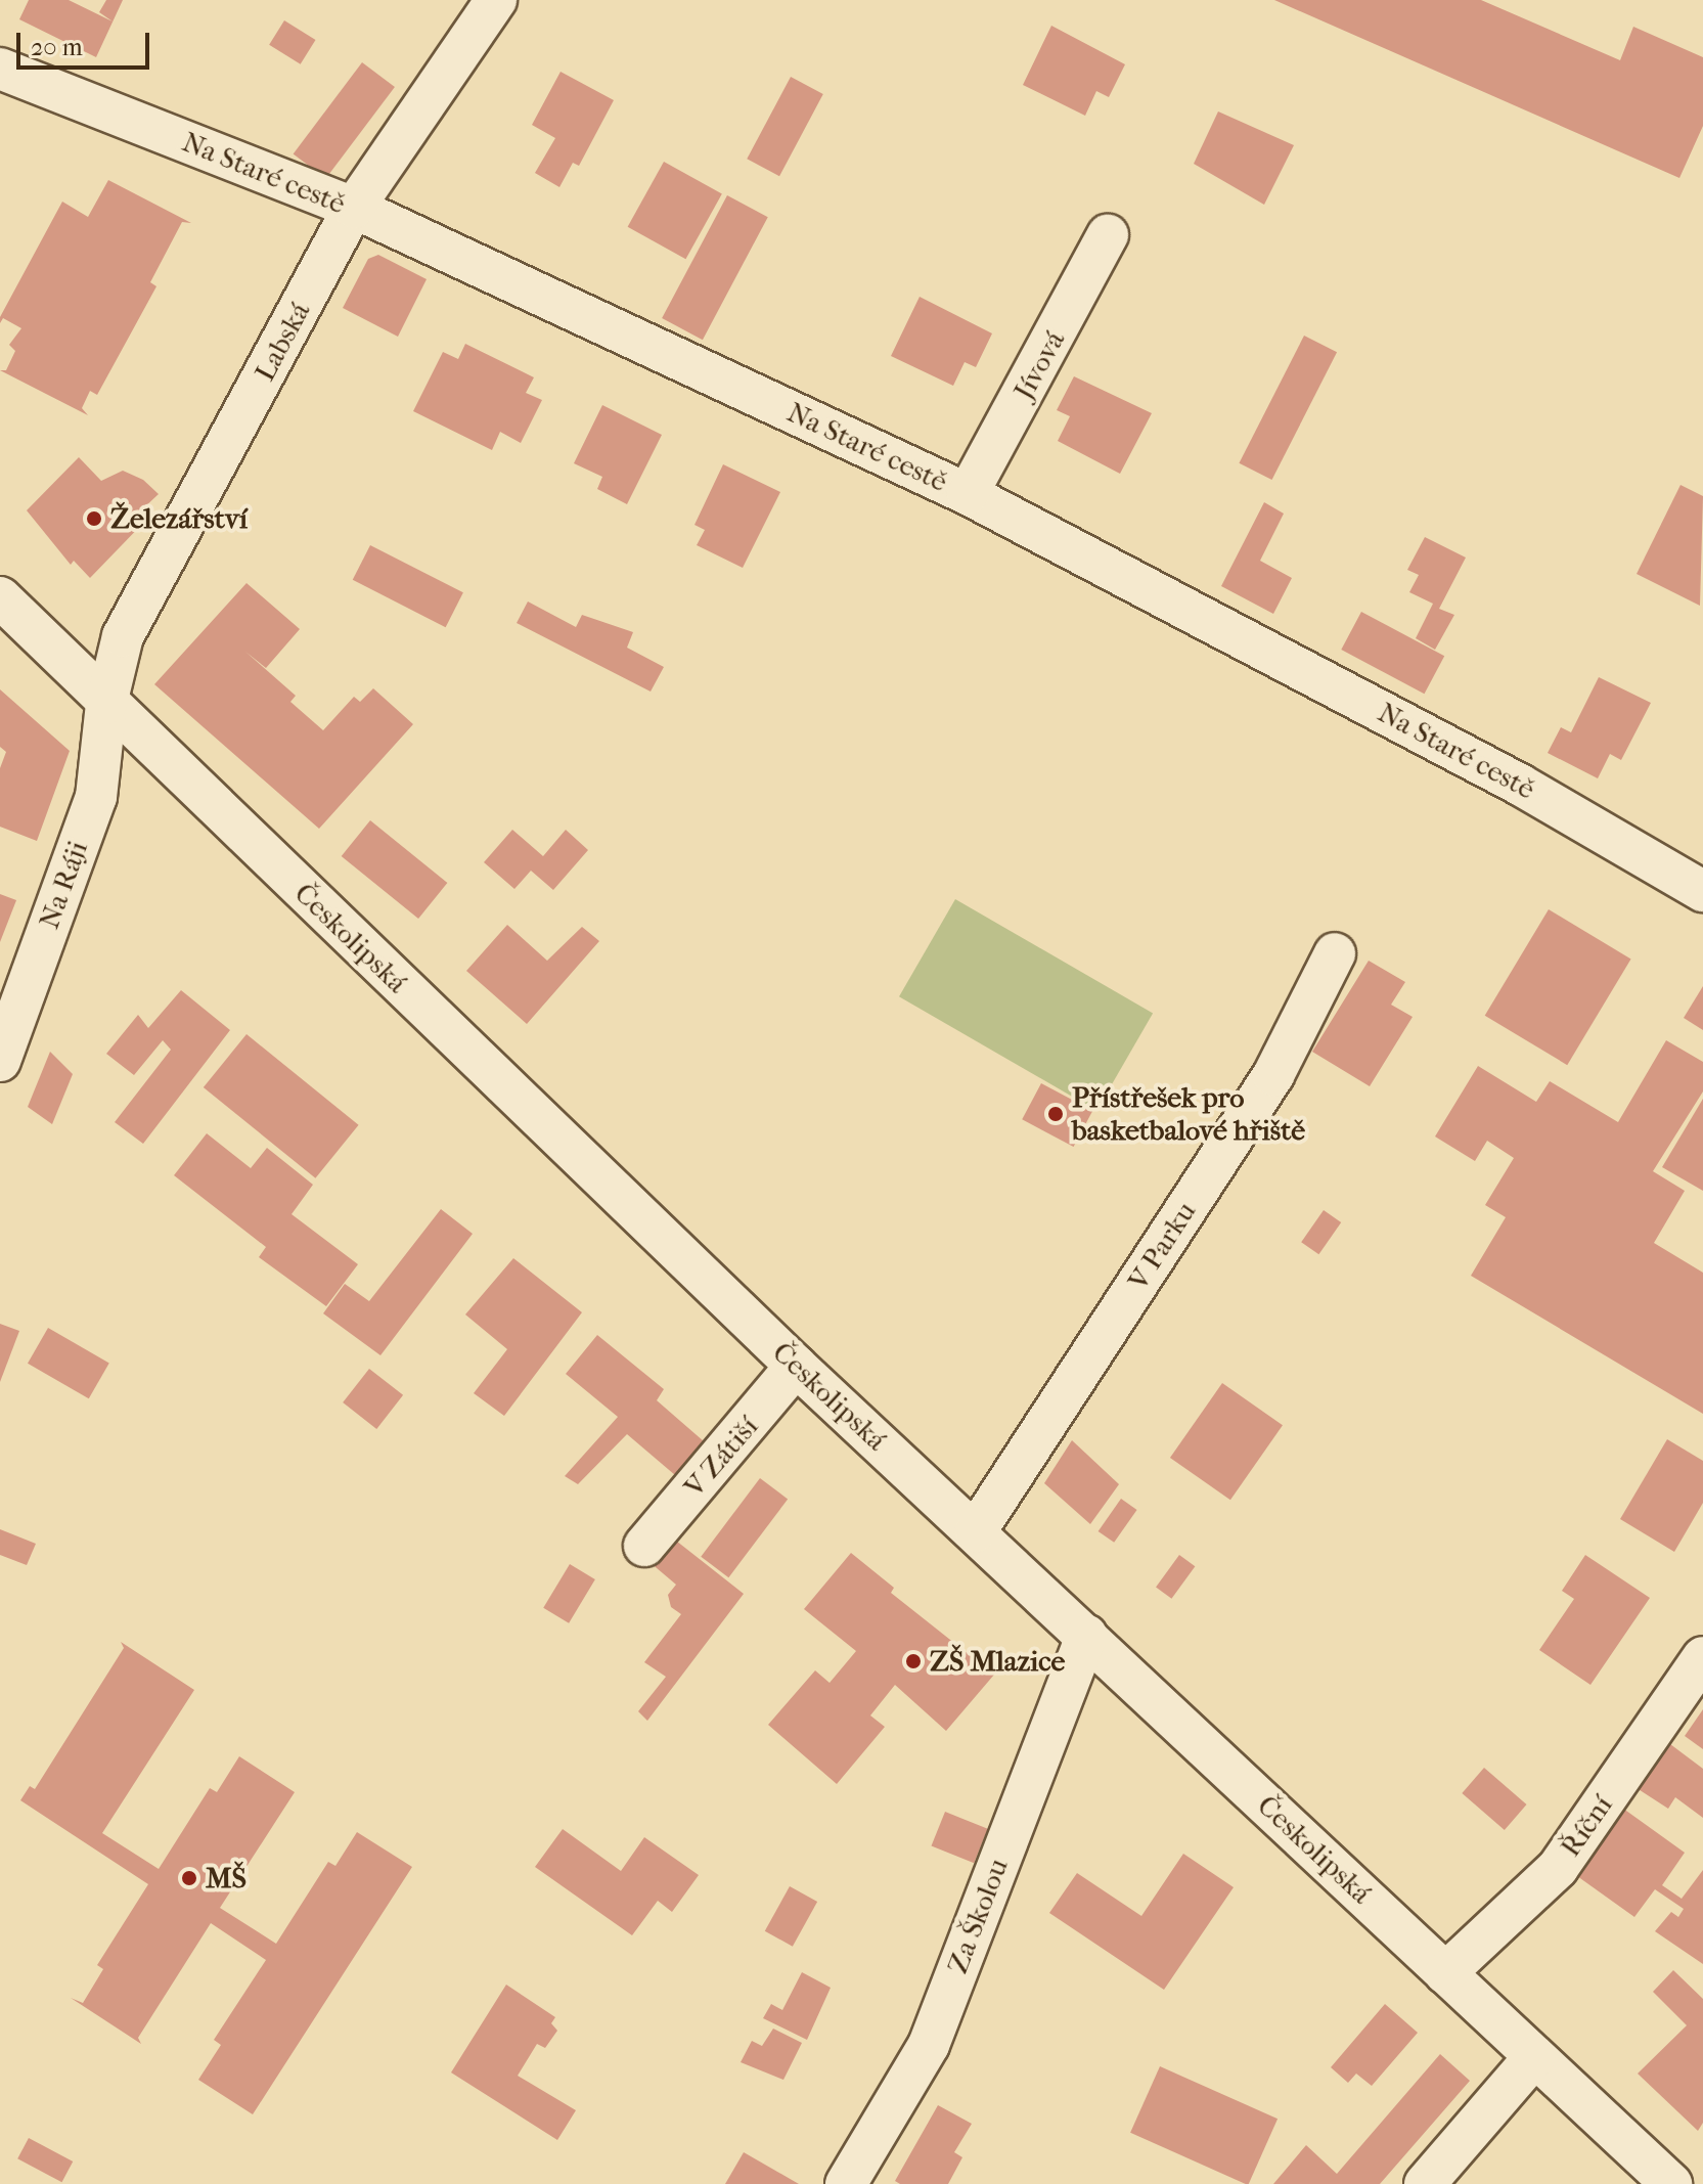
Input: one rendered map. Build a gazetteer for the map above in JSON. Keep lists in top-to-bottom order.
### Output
{
  "streets": {
    "street": [
      "Na Staré cestě",
      "Labská",
      "Jívová",
      "Na Ráji",
      "Českolipská",
      "V Parku",
      "V Zátiší",
      "Říční",
      "Za Školou"
    ]
  },
  "crossings": [
    ["Na Staré cestě", "Labská"],
    ["Na Staré cestě", "Jívová"],
    ["Labská", "Na Ráji"],
    ["Labská", "Českolipská"],
    ["Na Ráji", "Českolipská"],
    ["Českolipská", "V Parku"],
    ["Českolipská", "V Zátiší"],
    ["Českolipská", "Říční"],
    ["Českolipská", "Za Školou"]
  ],
  "places": [
    "Železářství",
    "Přístřešek pro basketbalové hřiště",
    "ZŠ Mlazice",
    "MŠ"
  ],
  "scale_bar": "20 m"
}
